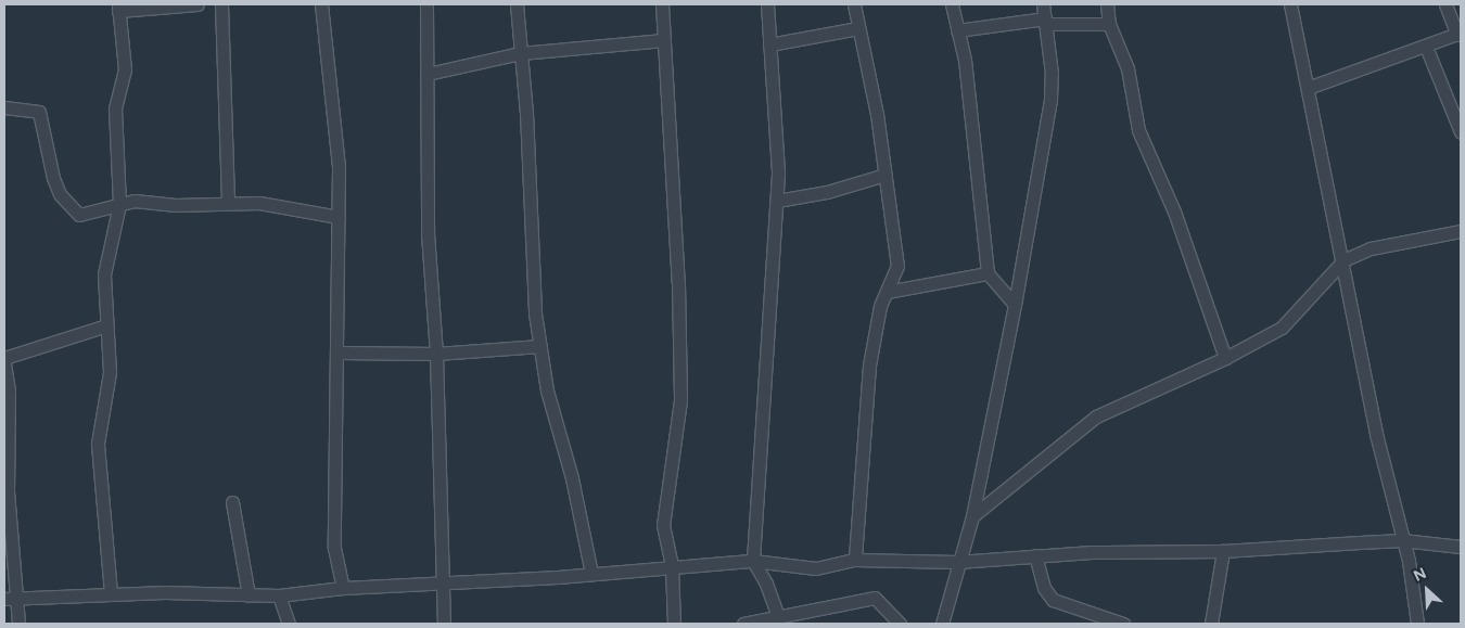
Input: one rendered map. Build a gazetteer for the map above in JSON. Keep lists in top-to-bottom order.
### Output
{
  "north": "top left"
}
